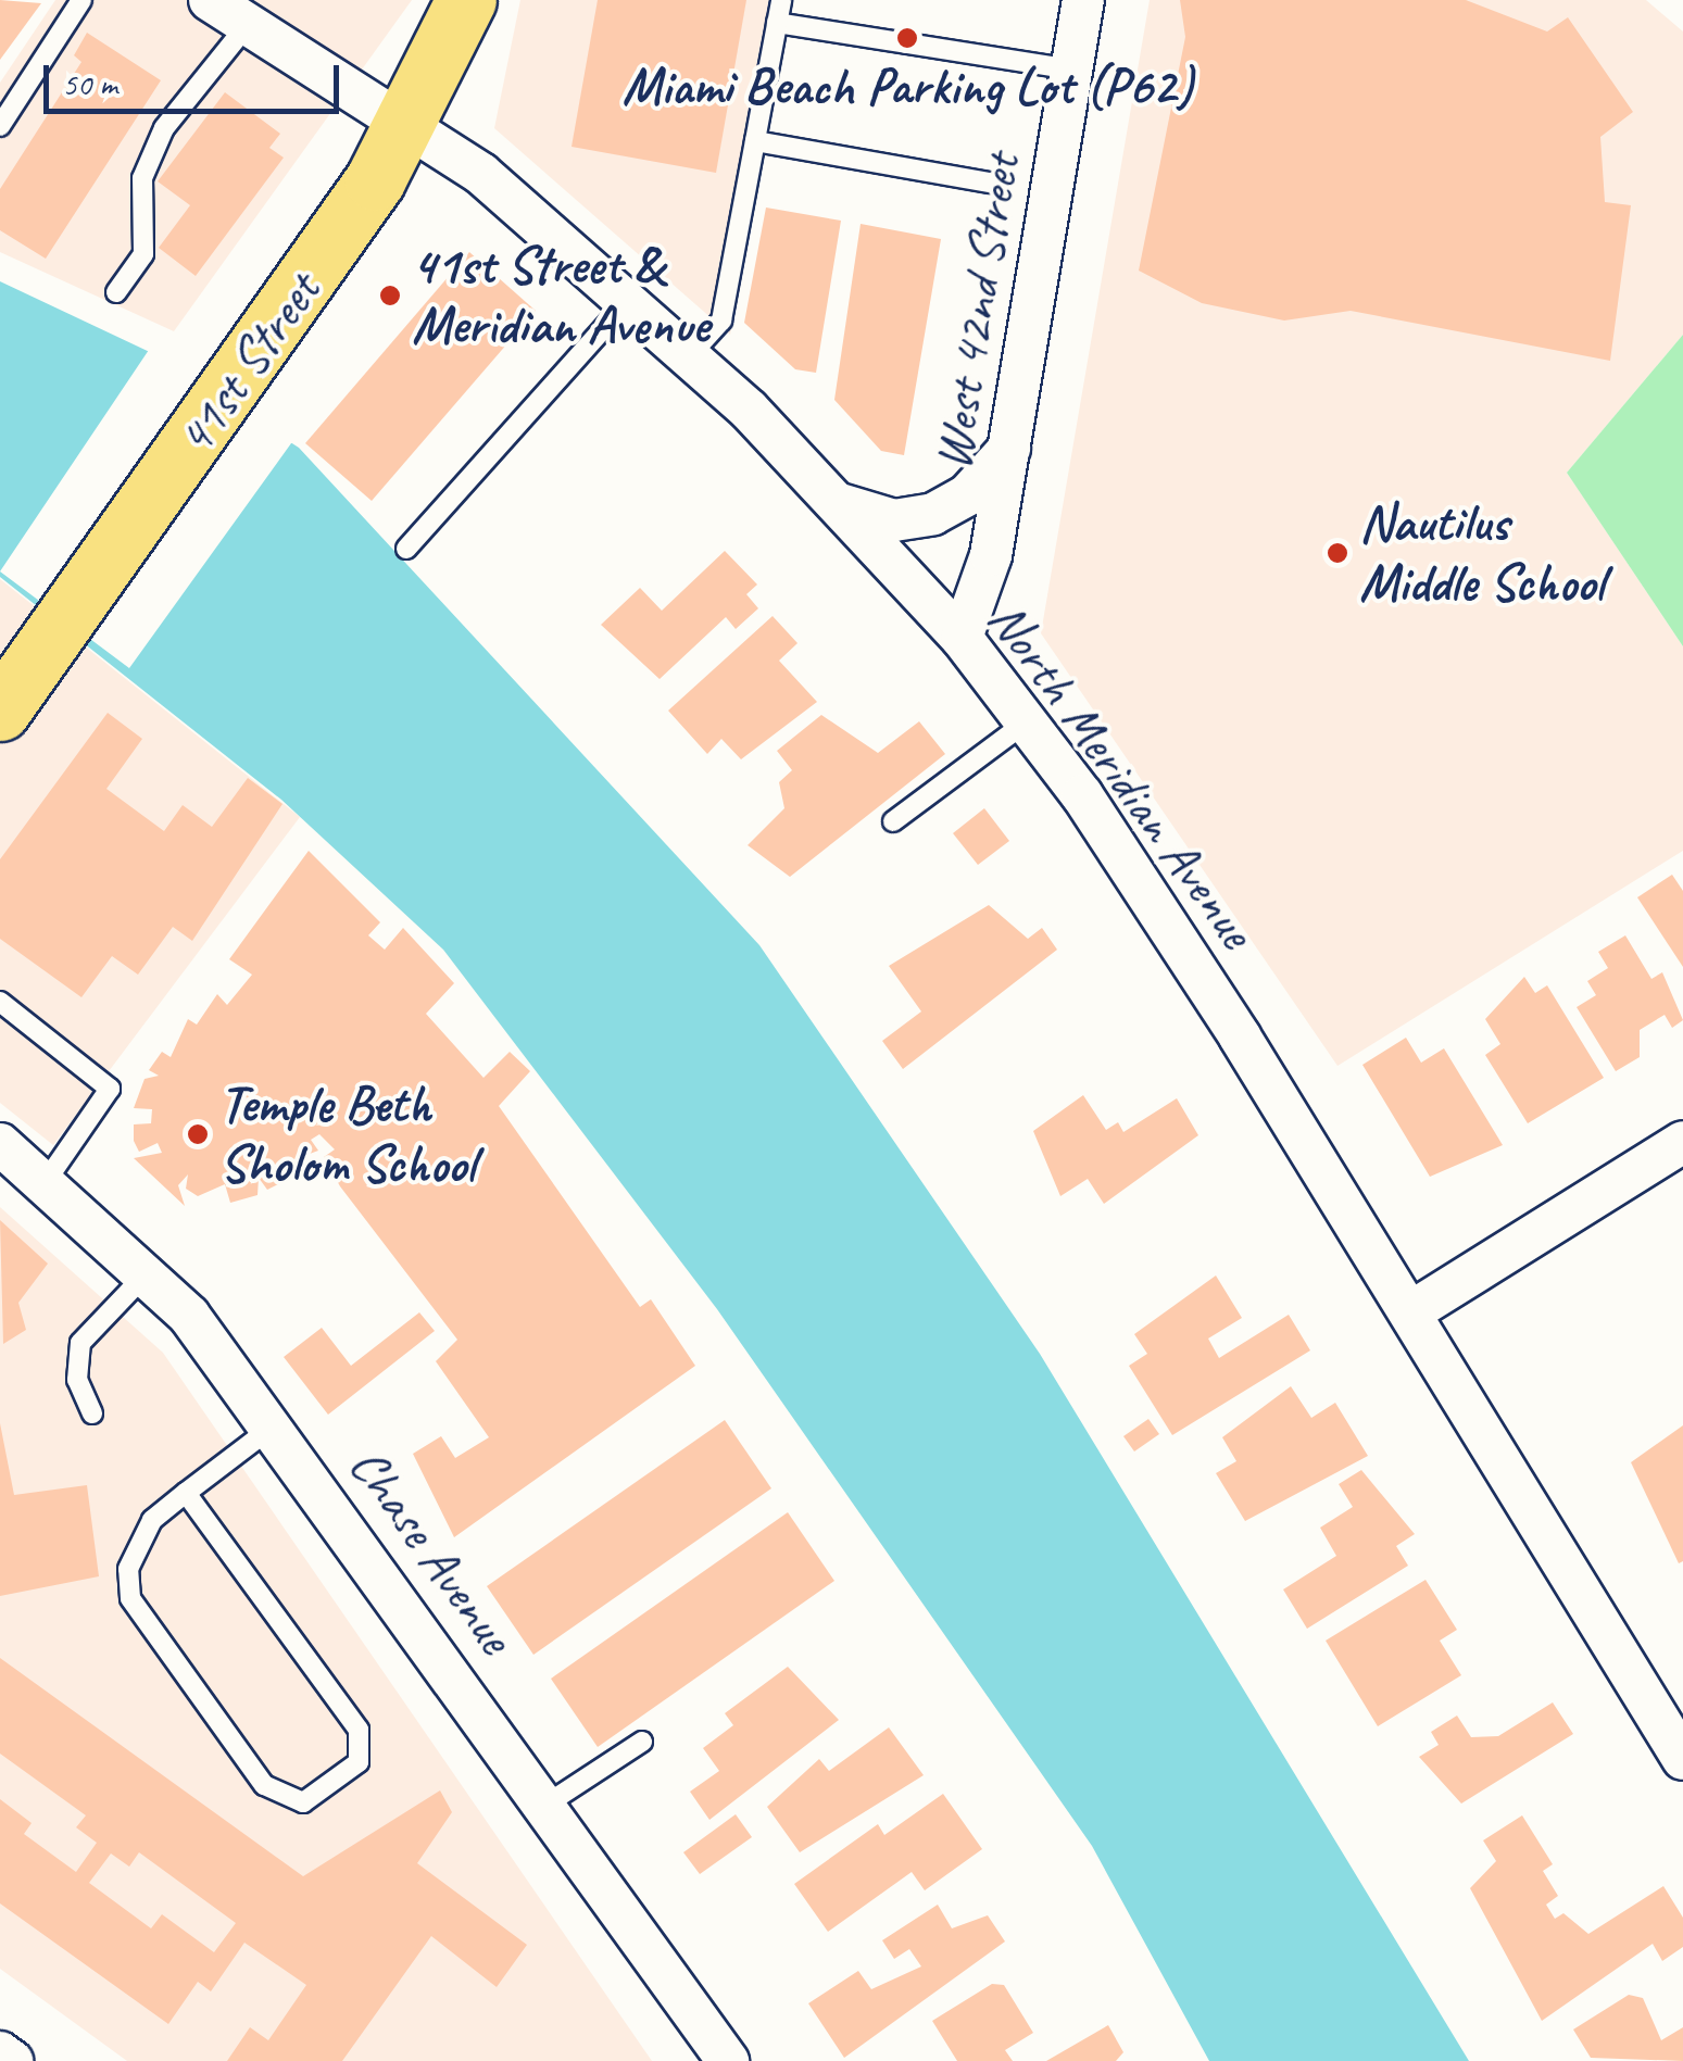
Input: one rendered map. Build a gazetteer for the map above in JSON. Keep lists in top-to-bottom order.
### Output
{
  "streets": {
    "main road": ["41st Street"],
    "street": ["West 42nd Street", "North Meridian Avenue", "Chase Avenue"]
  },
  "crossings": [
    ["West 42nd Street", "North Meridian Avenue"],
    ["41st Street", "North Meridian Avenue"]
  ],
  "places": [
    "Miami Beach Parking Lot (P62)",
    "41st Street & Meridian Avenue",
    "Nautilus Middle School",
    "Temple Beth Sholom School"
  ],
  "scale_bar": "50 m"
}
